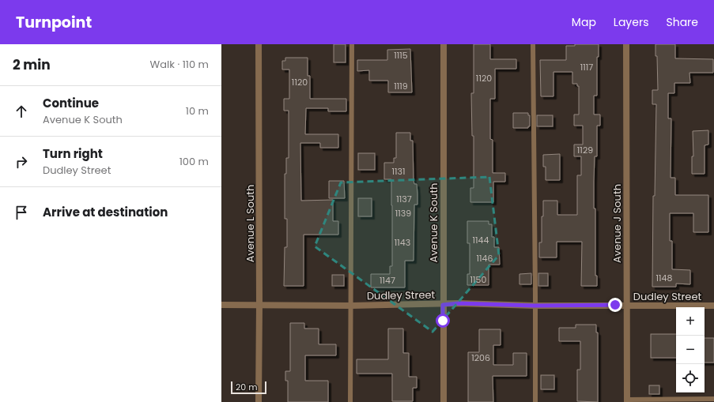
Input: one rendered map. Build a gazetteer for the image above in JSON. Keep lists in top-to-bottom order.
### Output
{
  "streets": {
    "street": [
      "Avenue K South",
      "Avenue L South",
      "Avenue J South",
      "Dudley Street"
    ]
  },
  "crossings": [
    ["Avenue K South", "Dudley Street"],
    ["Avenue L South", "Dudley Street"],
    ["Avenue J South", "Dudley Street"]
  ],
  "house_numbers": [
    "1115",
    "1117",
    "1120",
    "1120",
    "1119",
    "1129",
    "1131",
    "1137",
    "1139",
    "1144",
    "1143",
    "1146",
    "1148",
    "1150",
    "1147",
    "1206"
  ],
  "scale_bar": "20 m",
  "page": {
    "header": "Turnpoint",
    "nav": ["Map", "Layers", "Share"],
    "heading": ["2 min", "Walk · 110 m"],
    "list": [
      ["Continue", "Avenue K South", "10 m"],
      ["Turn right", "Dudley Street", "100 m"],
      "Arrive at destination"
    ],
    "map_buttons": ["+", "−"],
    "scale": "20 m"
  }
}
